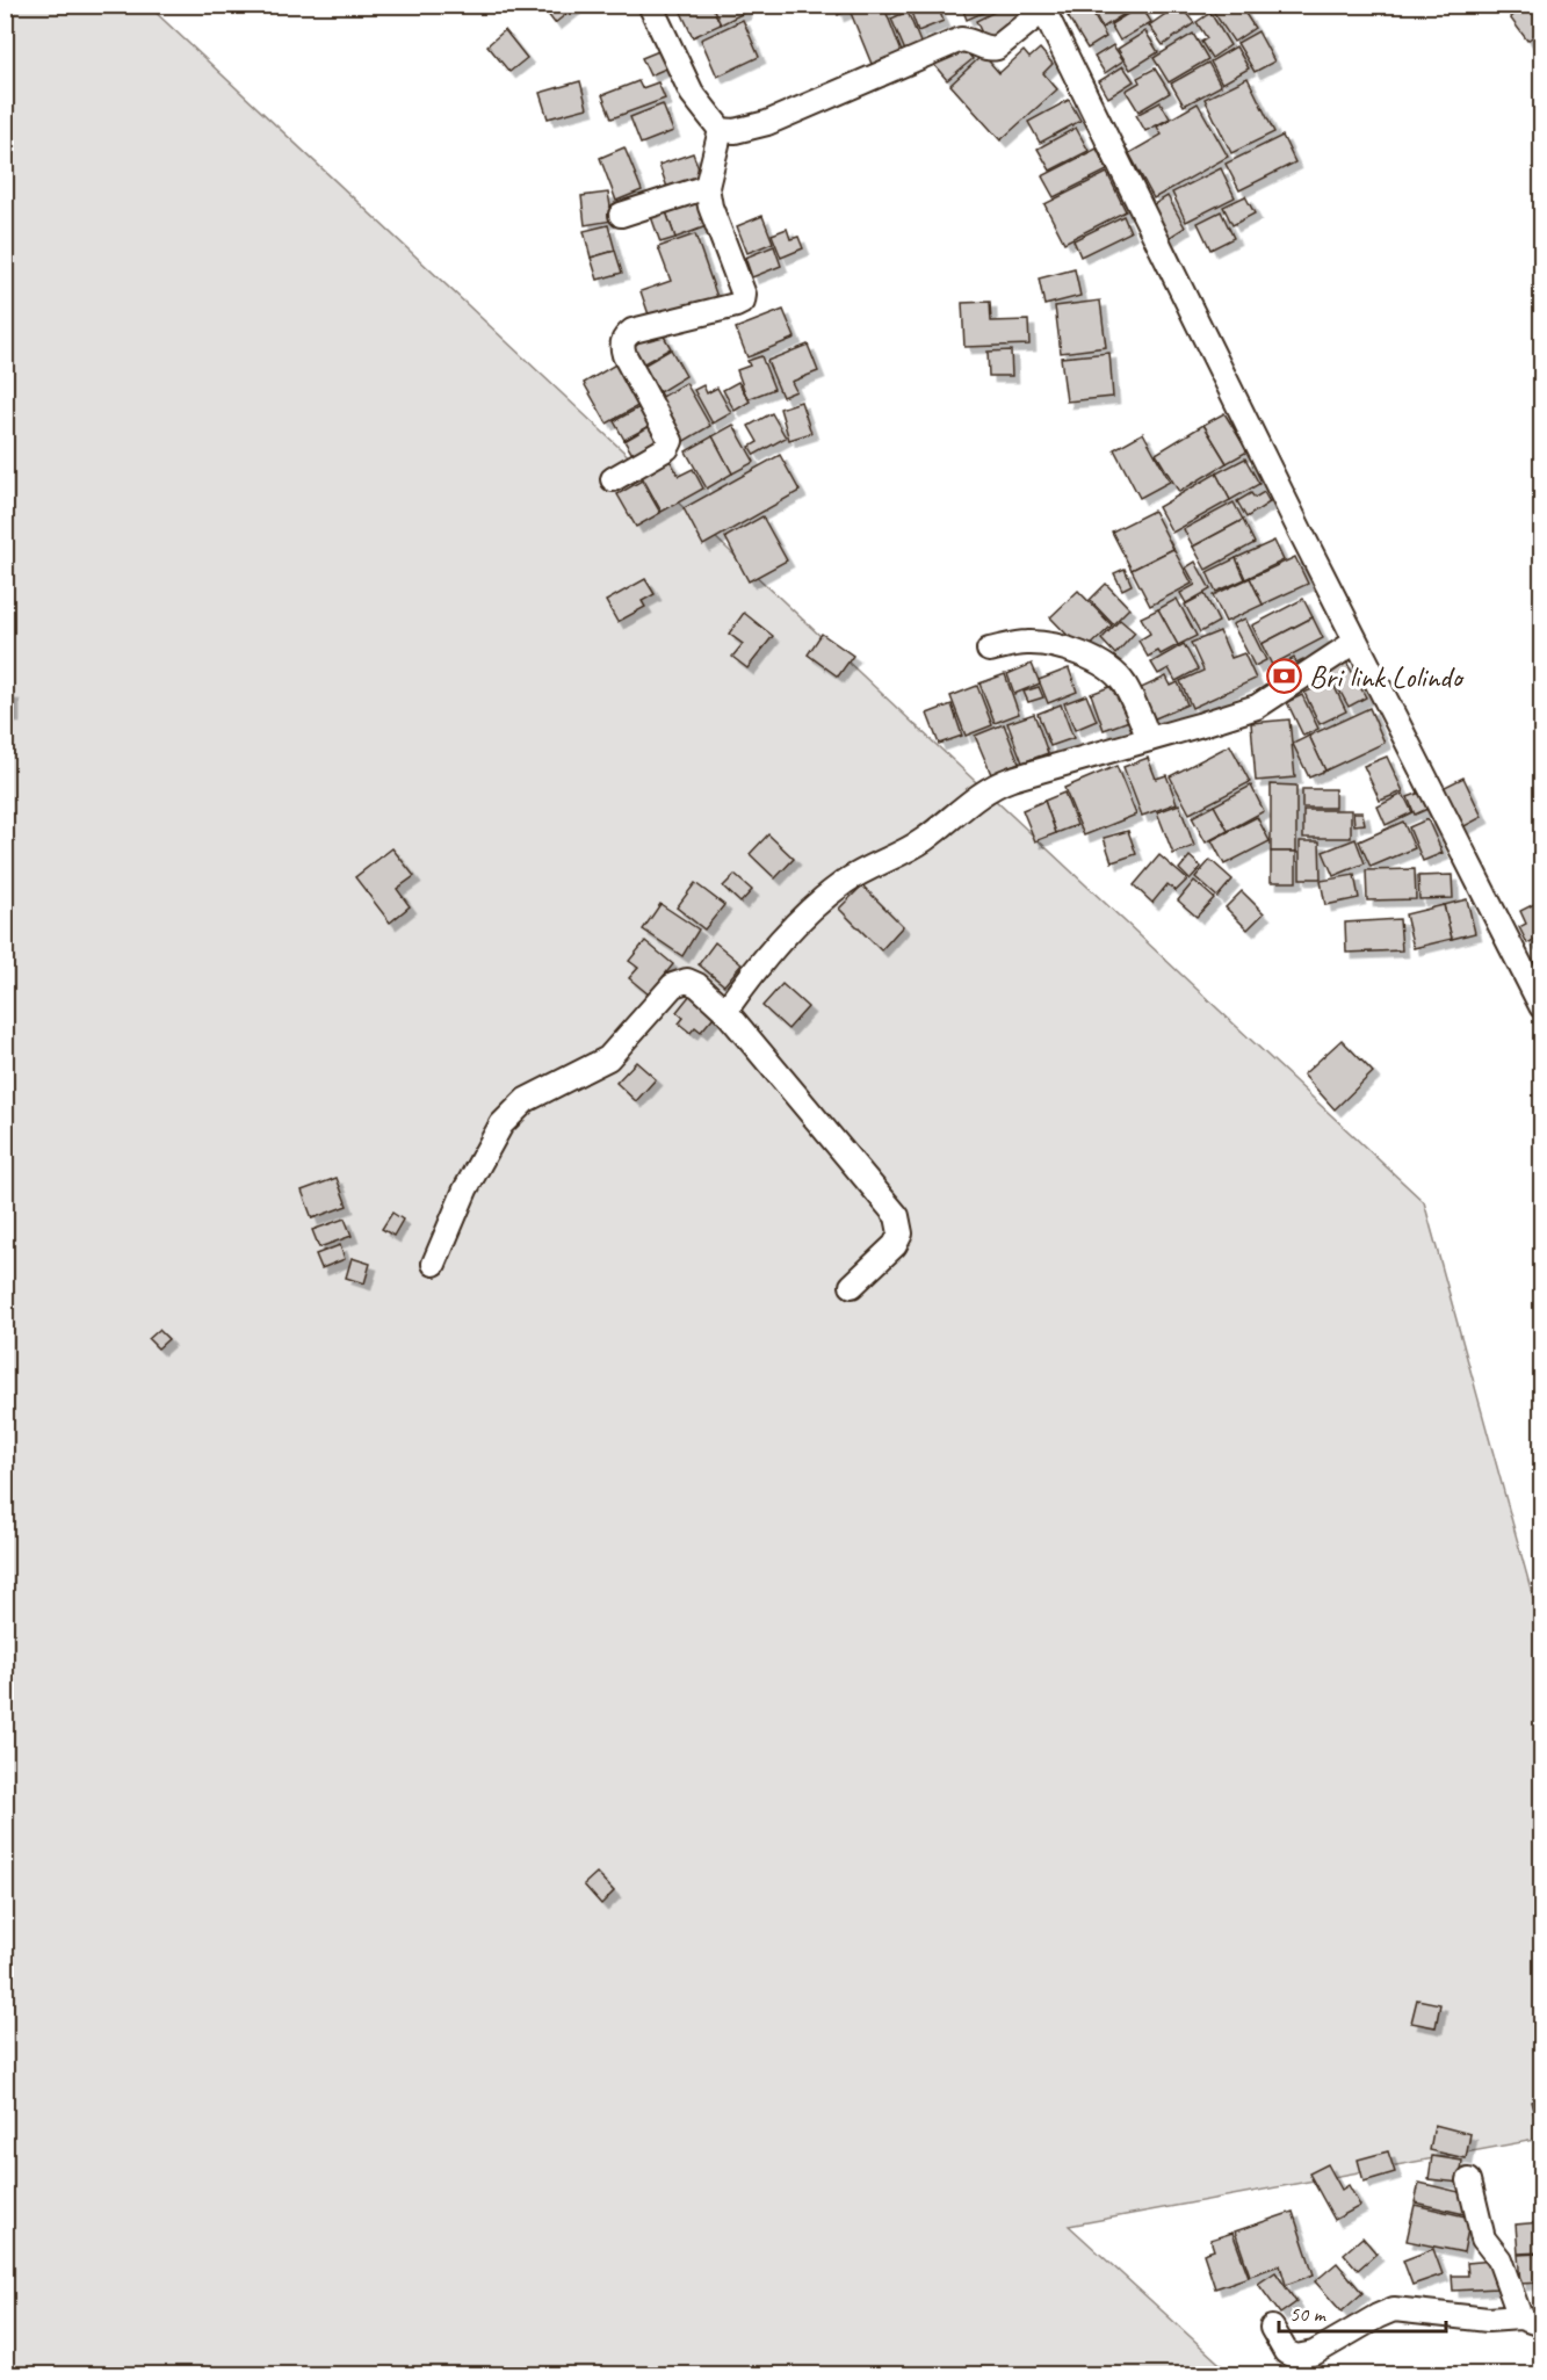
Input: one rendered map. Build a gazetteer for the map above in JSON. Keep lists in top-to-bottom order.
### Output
{
  "places": {
    "bank": ["Bri link Lolindo"]
  },
  "scale_bar": "50 m"
}
